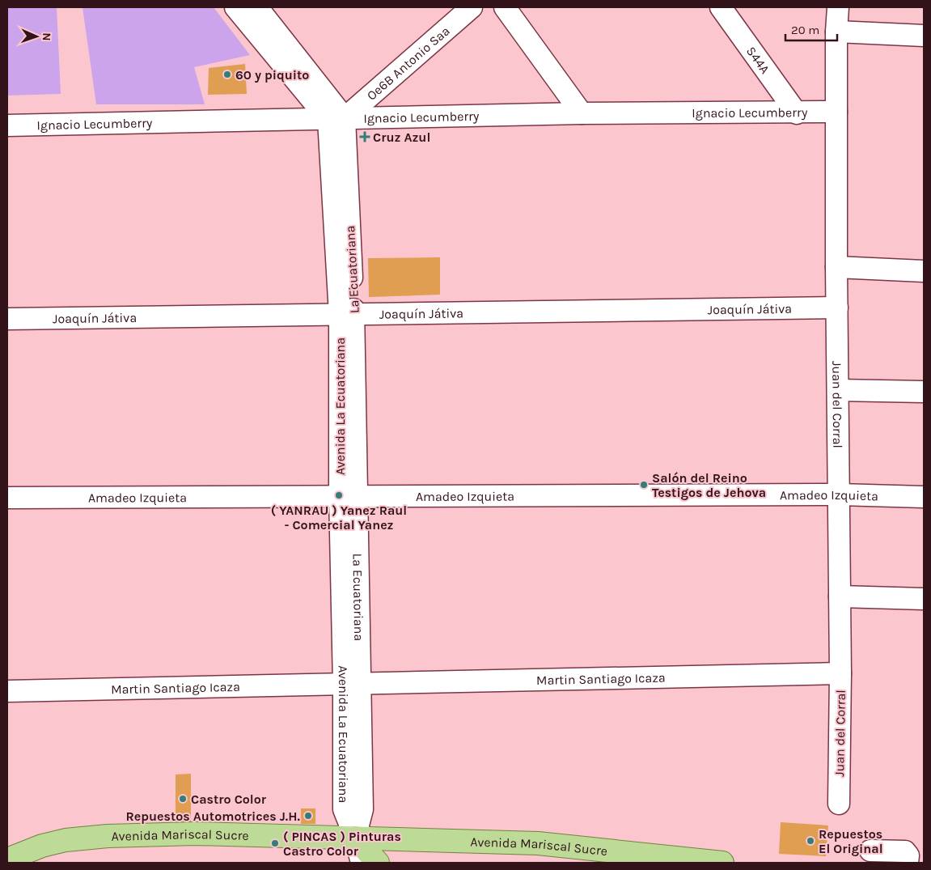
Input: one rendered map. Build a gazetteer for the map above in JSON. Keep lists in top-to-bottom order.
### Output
{
  "streets": {
    "main road": ["Avenida Mariscal Sucre"],
    "street": [
      "S44A",
      "Oe6B Antonio Saa",
      "Ignacio Lecumberry",
      "La Ecuatoriana",
      "Joaquín Játiva",
      "Juan del Corral",
      "Avenida La Ecuatoriana",
      "Amadeo Izquieta",
      "Martin Santiago Icaza"
    ]
  },
  "crossings": [
    ["S44A", "Ignacio Lecumberry"],
    ["Oe6B Antonio Saa", "Ignacio Lecumberry"],
    ["Oe6B Antonio Saa", "La Ecuatoriana"],
    ["Ignacio Lecumberry", "La Ecuatoriana"],
    ["Ignacio Lecumberry", "Juan del Corral"],
    ["La Ecuatoriana", "Joaquín Játiva"],
    ["La Ecuatoriana", "Avenida La Ecuatoriana"],
    ["La Ecuatoriana", "Amadeo Izquieta"],
    ["La Ecuatoriana", "Martin Santiago Icaza"],
    ["Joaquín Játiva", "Juan del Corral"],
    ["Juan del Corral", "Amadeo Izquieta"],
    ["Juan del Corral", "Martin Santiago Icaza"],
    ["Avenida La Ecuatoriana", "Martin Santiago Icaza"],
    ["Avenida La Ecuatoriana", "Avenida Mariscal Sucre"]
  ],
  "places": {
    "other": [
      "60 y piquito",
      "Salón del Reino Testigos de Jehova",
      "( YANRAU ) Yanez Raul - Comercial Yanez",
      "Castro Color",
      "Repuestos Automotrices J.H.",
      "Repuestos El Original",
      "( PINCAS ) Pinturas Castro Color"
    ],
    "health": ["Cruz Azul"]
  },
  "scale_bar": "20 m",
  "north": "right"
}
